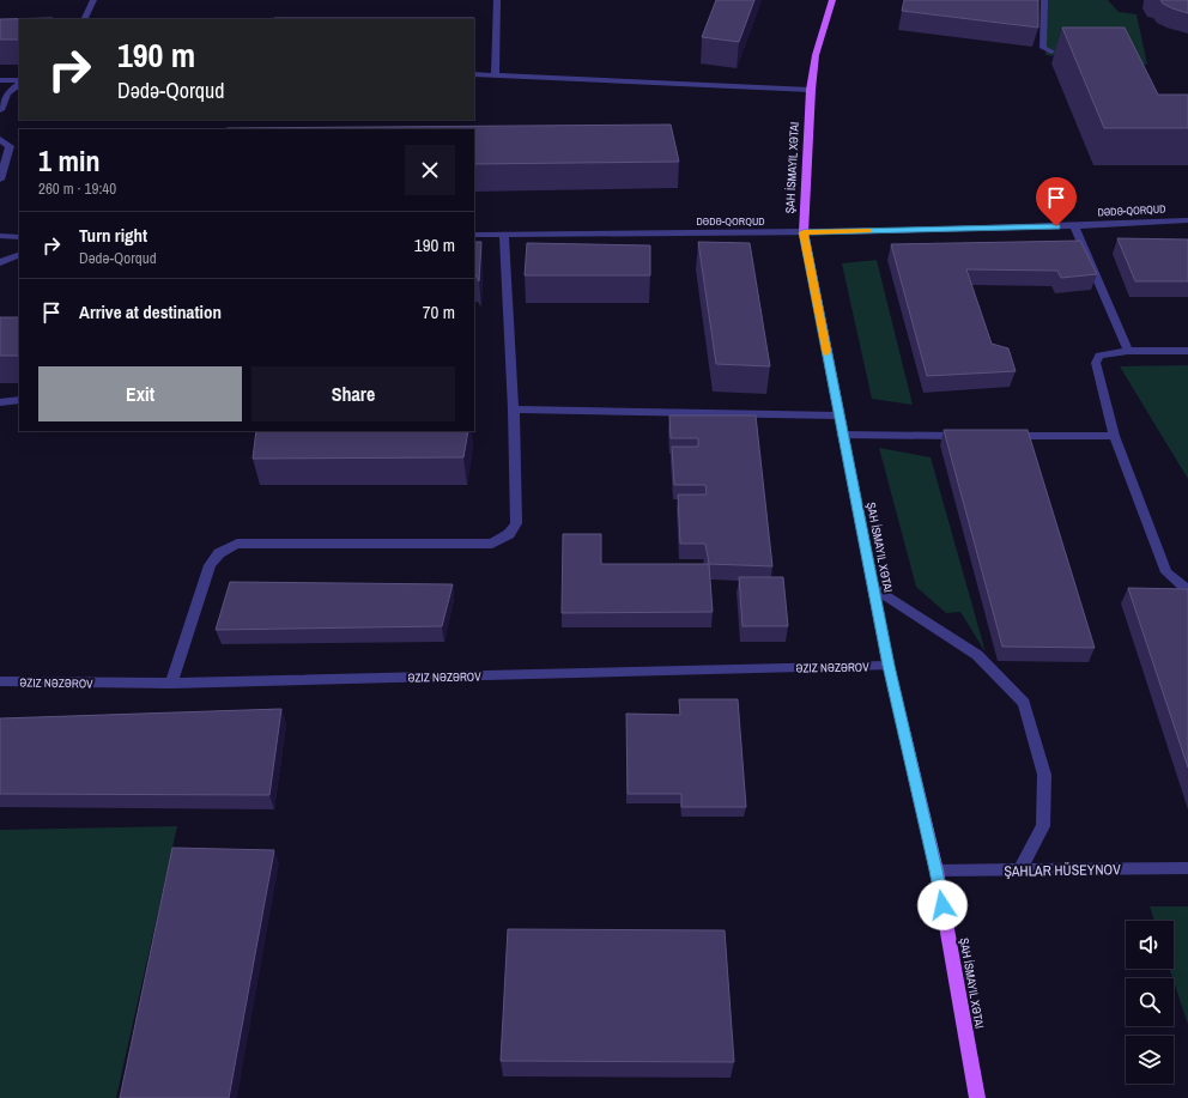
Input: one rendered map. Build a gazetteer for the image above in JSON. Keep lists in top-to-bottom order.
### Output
{
  "streets": {
    "street": ["DƏDƏ-QORQUD", "ƏZIZ NƏZƏROV", "ŞAHLAR HÜSEYNOV"]
  },
  "page": {
    "turn": ["190 m", "Dədə-Qorqud"],
    "heading": ["1 min", "260 m · 19:40"],
    "list": [
      {
        "name": "Turn right",
        "note": "Dədə-Qorqud",
        "value": "190 m"
      },
      {
        "name": "Arrive at destination",
        "value": "70 m"
      }
    ],
    "buttons": ["Exit", "Share"]
  }
}
